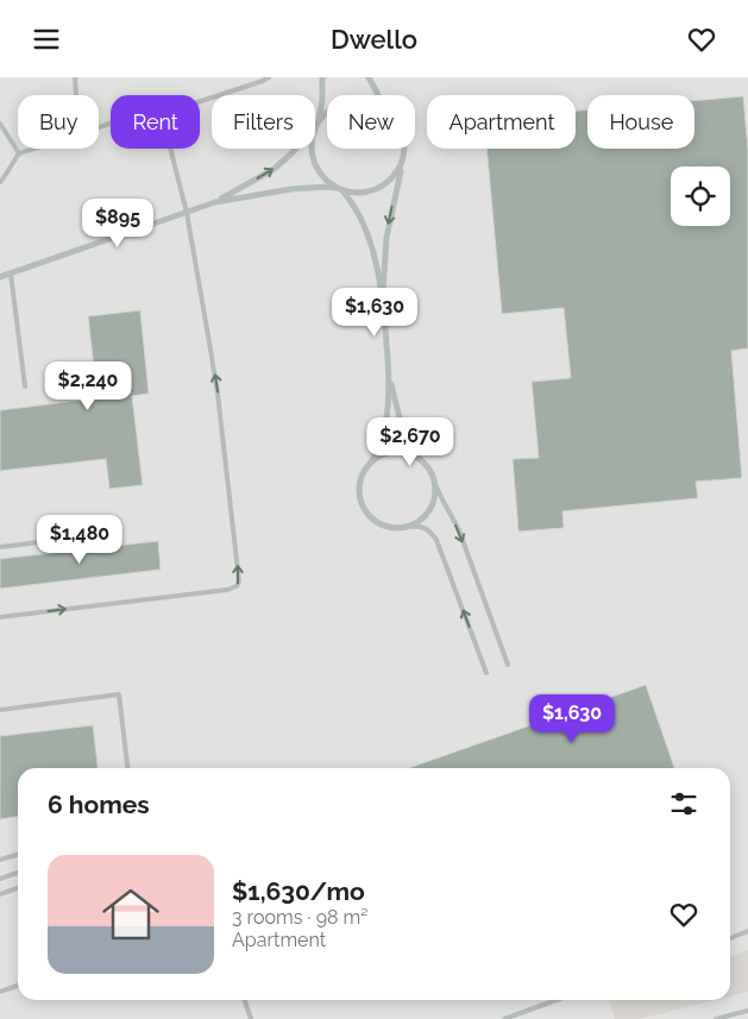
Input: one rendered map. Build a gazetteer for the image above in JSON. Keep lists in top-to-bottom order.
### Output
{
  "page": {
    "header": "Dwello",
    "chip": [
      "Buy",
      "Rent",
      "Filters",
      "New",
      "Apartment",
      "House"
    ],
    "price": [
      "$895",
      "$1,630",
      "$2,240",
      "$2,670",
      "$1,480",
      "$1,630"
    ],
    "heading": "6 homes",
    "list": [
      {
        "name": "$1,630/mo",
        "note": "3 rooms · 98 m² · Apartment"
      }
    ]
  }
}
